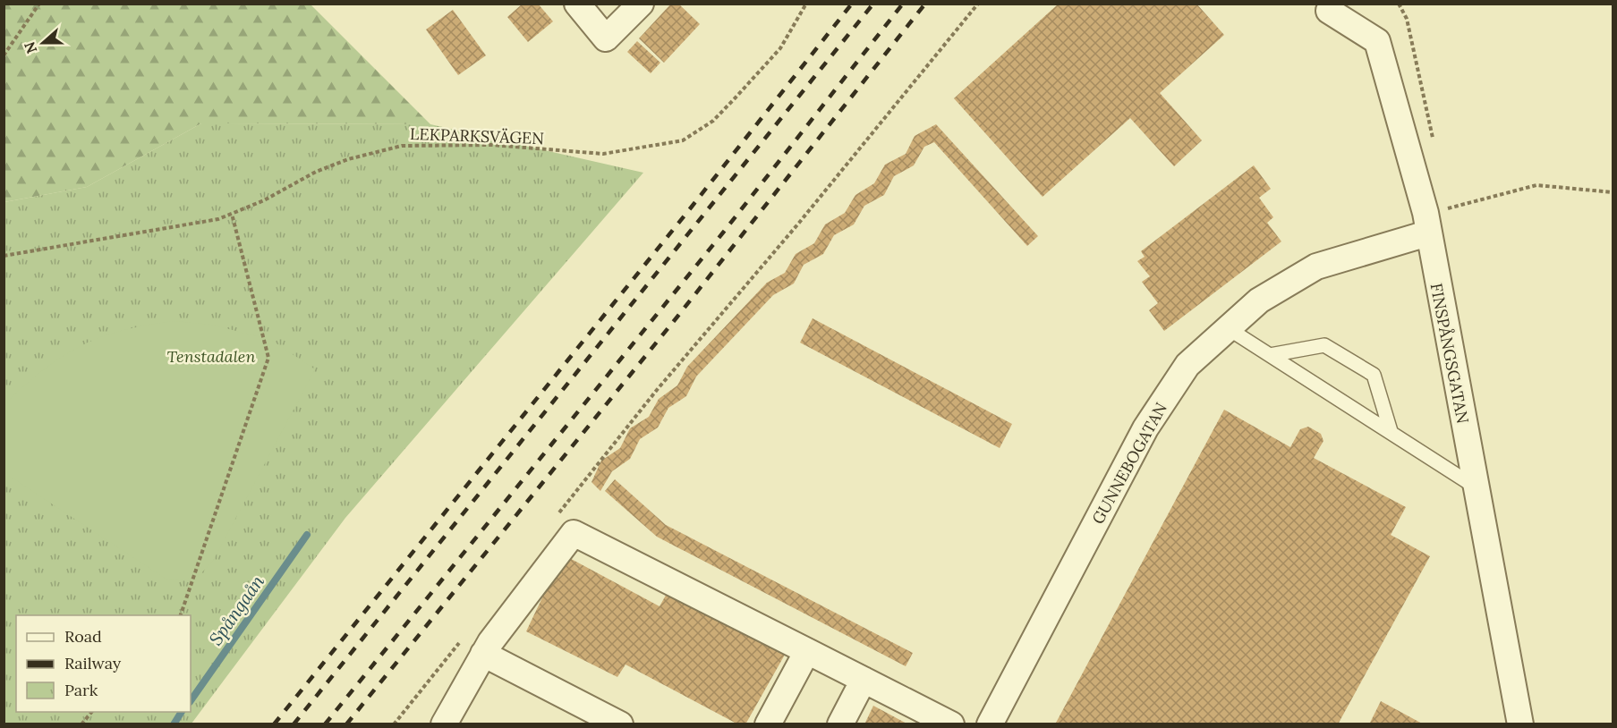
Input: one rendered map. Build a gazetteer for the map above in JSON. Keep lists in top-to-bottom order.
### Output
{
  "streets": {
    "street": ["FINSPÅNGSGATAN", "GUNNEBOGATAN"],
    "path": ["LEKPARKSVÄGEN"]
  },
  "crossings": [
    ["FINSPÅNGSGATAN", "GUNNEBOGATAN"]
  ],
  "water": ["Spångaån"],
  "parks": ["Tenstadalen"],
  "legend": ["Road", "Railway", "Park"],
  "north": "left"
}
